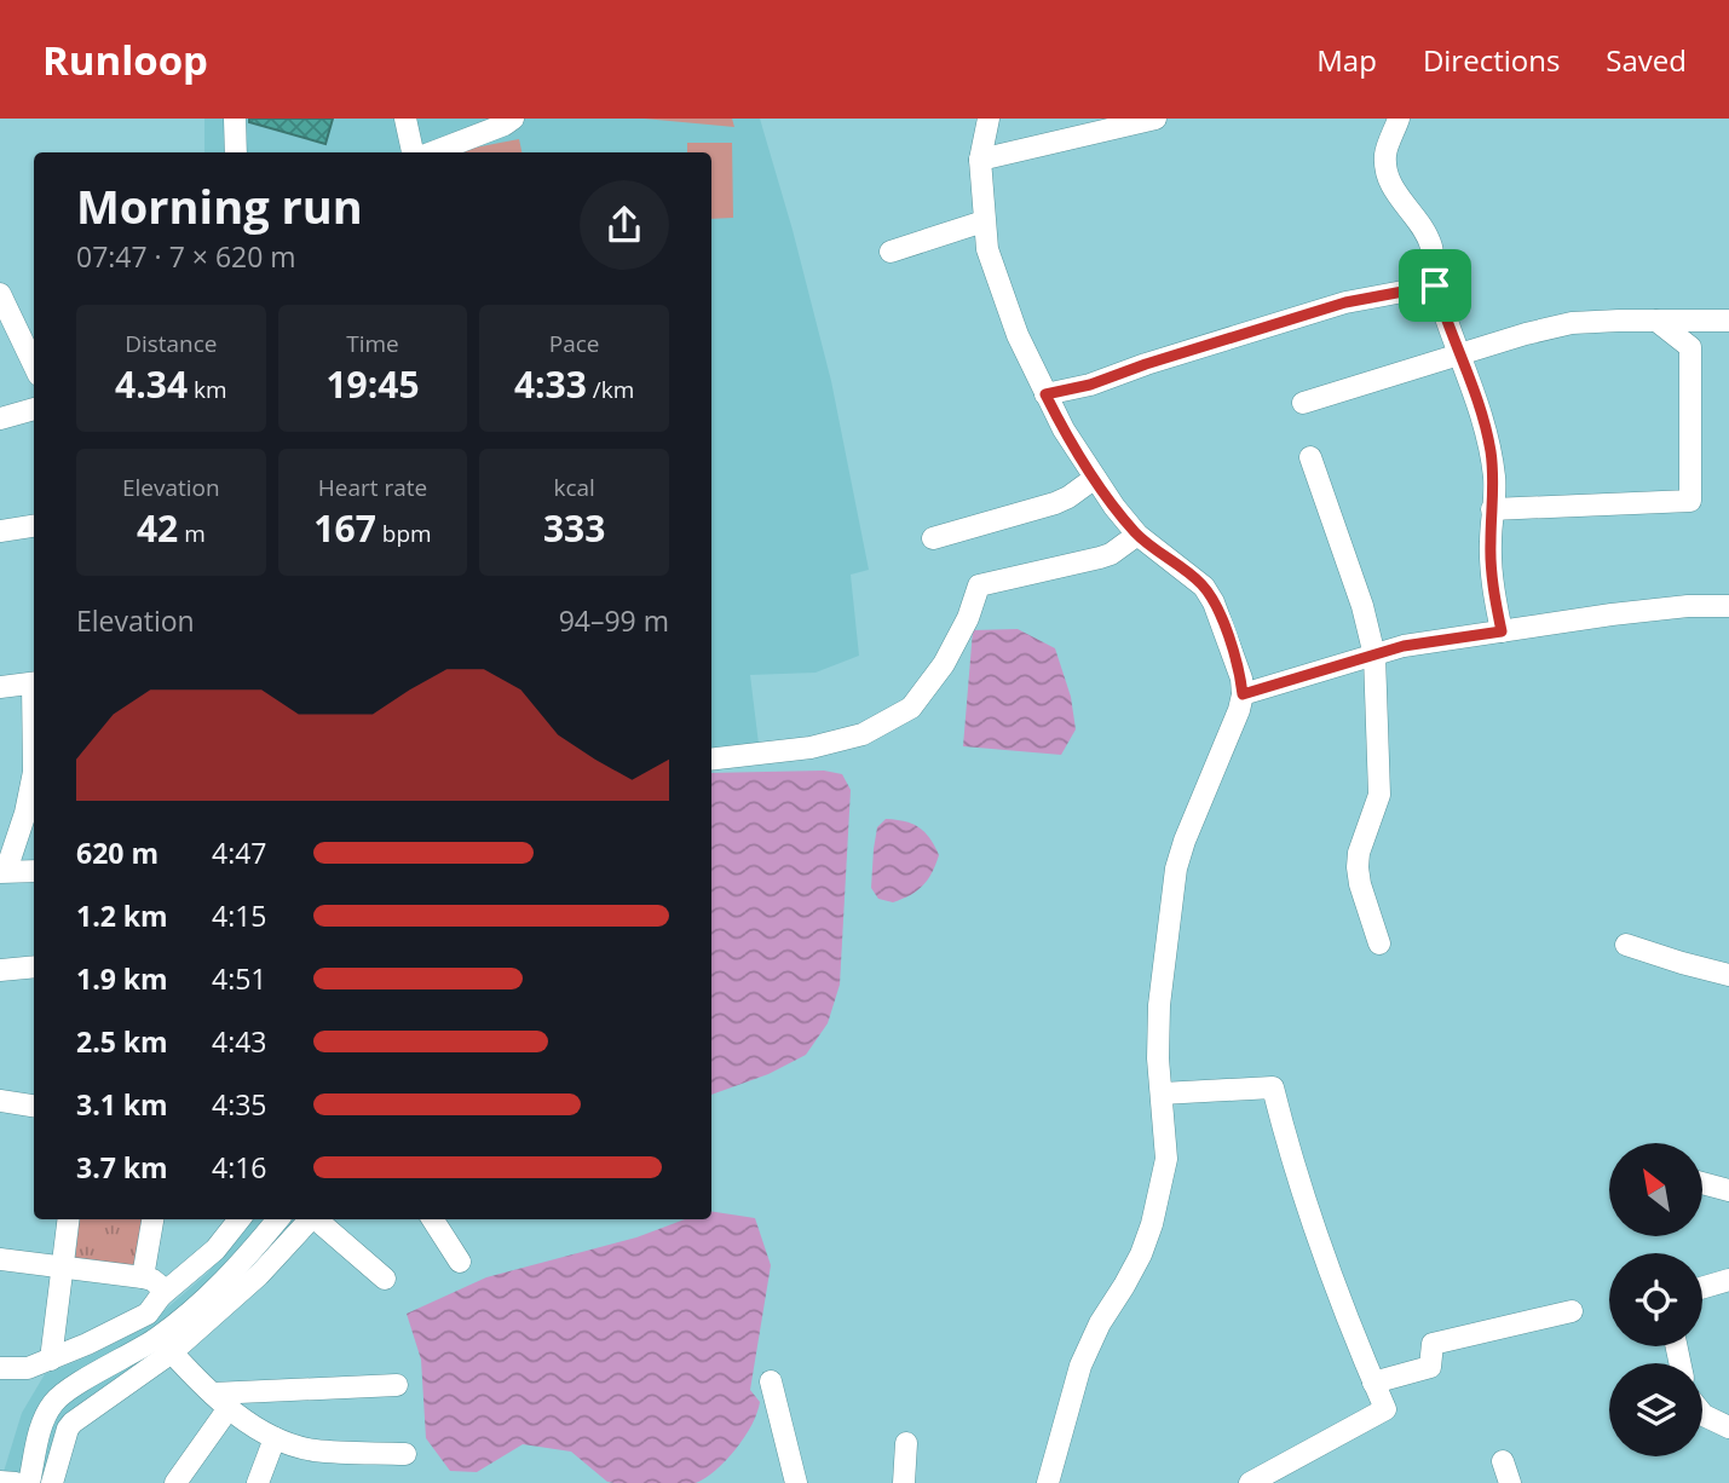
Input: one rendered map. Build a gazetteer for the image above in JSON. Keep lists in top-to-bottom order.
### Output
{
  "north": "top left",
  "page": {
    "header": "Runloop",
    "nav": ["Map", "Directions", "Saved"],
    "heading": ["Morning run", "07:47 · 7 × 620 m"],
    "stats": [
      ["Distance", "4.34 km"],
      ["Time", "19:45"],
      ["Pace", "4:33 /km"],
      ["Elevation", "42 m"],
      ["Heart rate", "167 bpm"],
      ["kcal", "333"]
    ],
    "chart": ["Elevation", "94–99 m"],
    "list": [
      {
        "name": "620 m",
        "note": "4:47"
      },
      {
        "name": "1.2 km",
        "note": "4:15"
      },
      {
        "name": "1.9 km",
        "note": "4:51"
      },
      {
        "name": "2.5 km",
        "note": "4:43"
      },
      {
        "name": "3.1 km",
        "note": "4:35"
      },
      {
        "name": "3.7 km",
        "note": "4:16"
      }
    ]
  }
}
